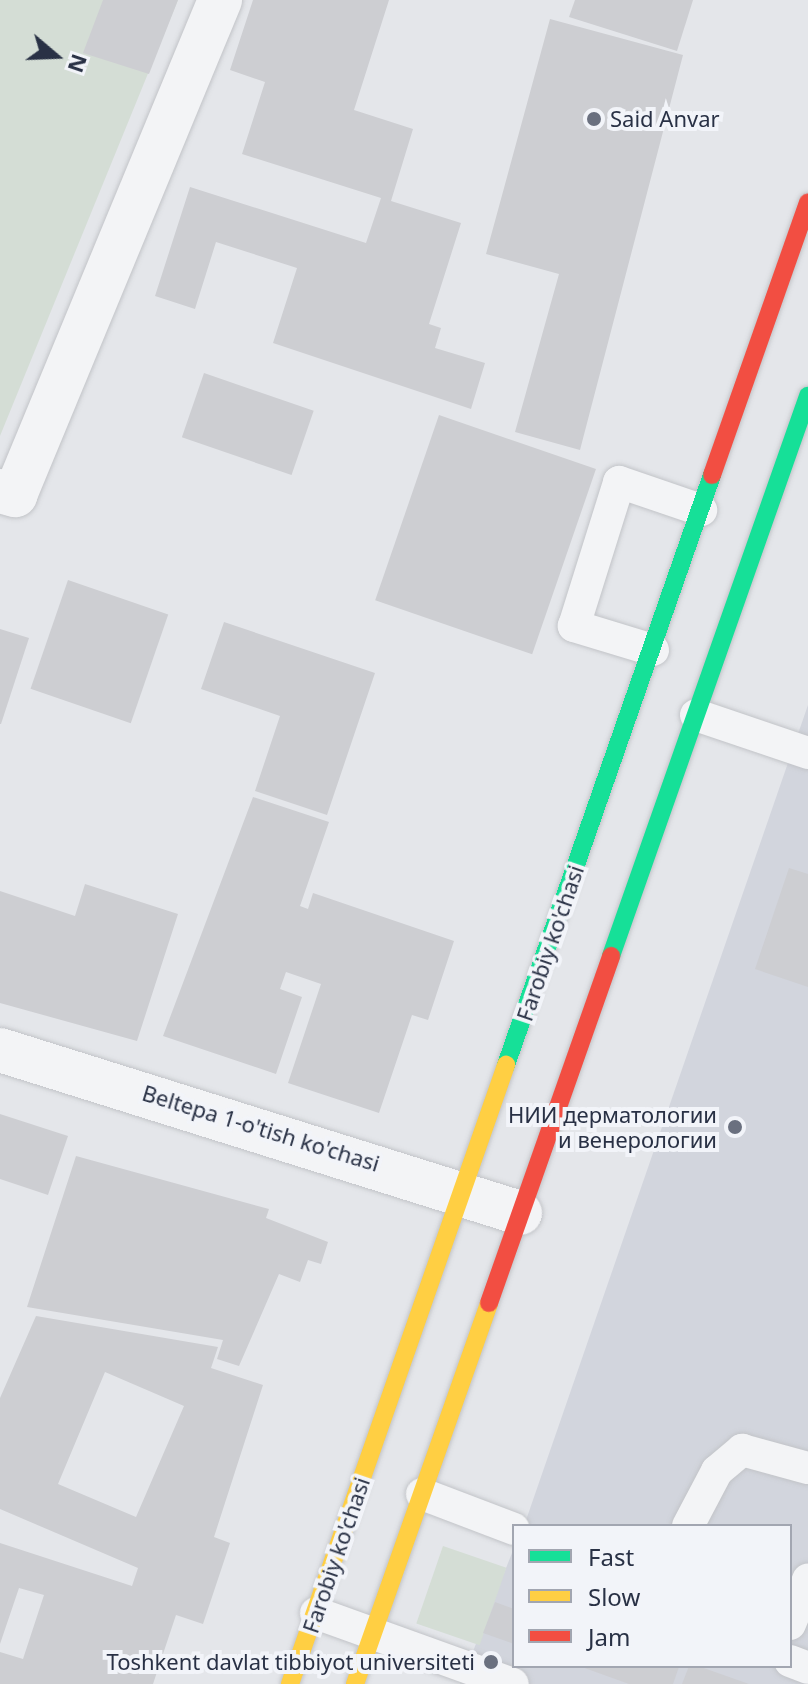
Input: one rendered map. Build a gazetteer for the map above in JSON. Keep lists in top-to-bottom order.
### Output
{
  "streets": {
    "main road": ["Farobiy ko'chasi"],
    "street": ["Beltepa 1-o'tish ko'chasi"]
  },
  "crossings": [
    ["Farobiy ko'chasi", "Beltepa 1-o'tish ko'chasi"]
  ],
  "places": ["Said Anvar", "НИИ дерматологии и венерологии", "Toshkent davlat tibbiyot universiteti"],
  "legend": ["Fast", "Slow", "Jam"],
  "north": "right"
}
